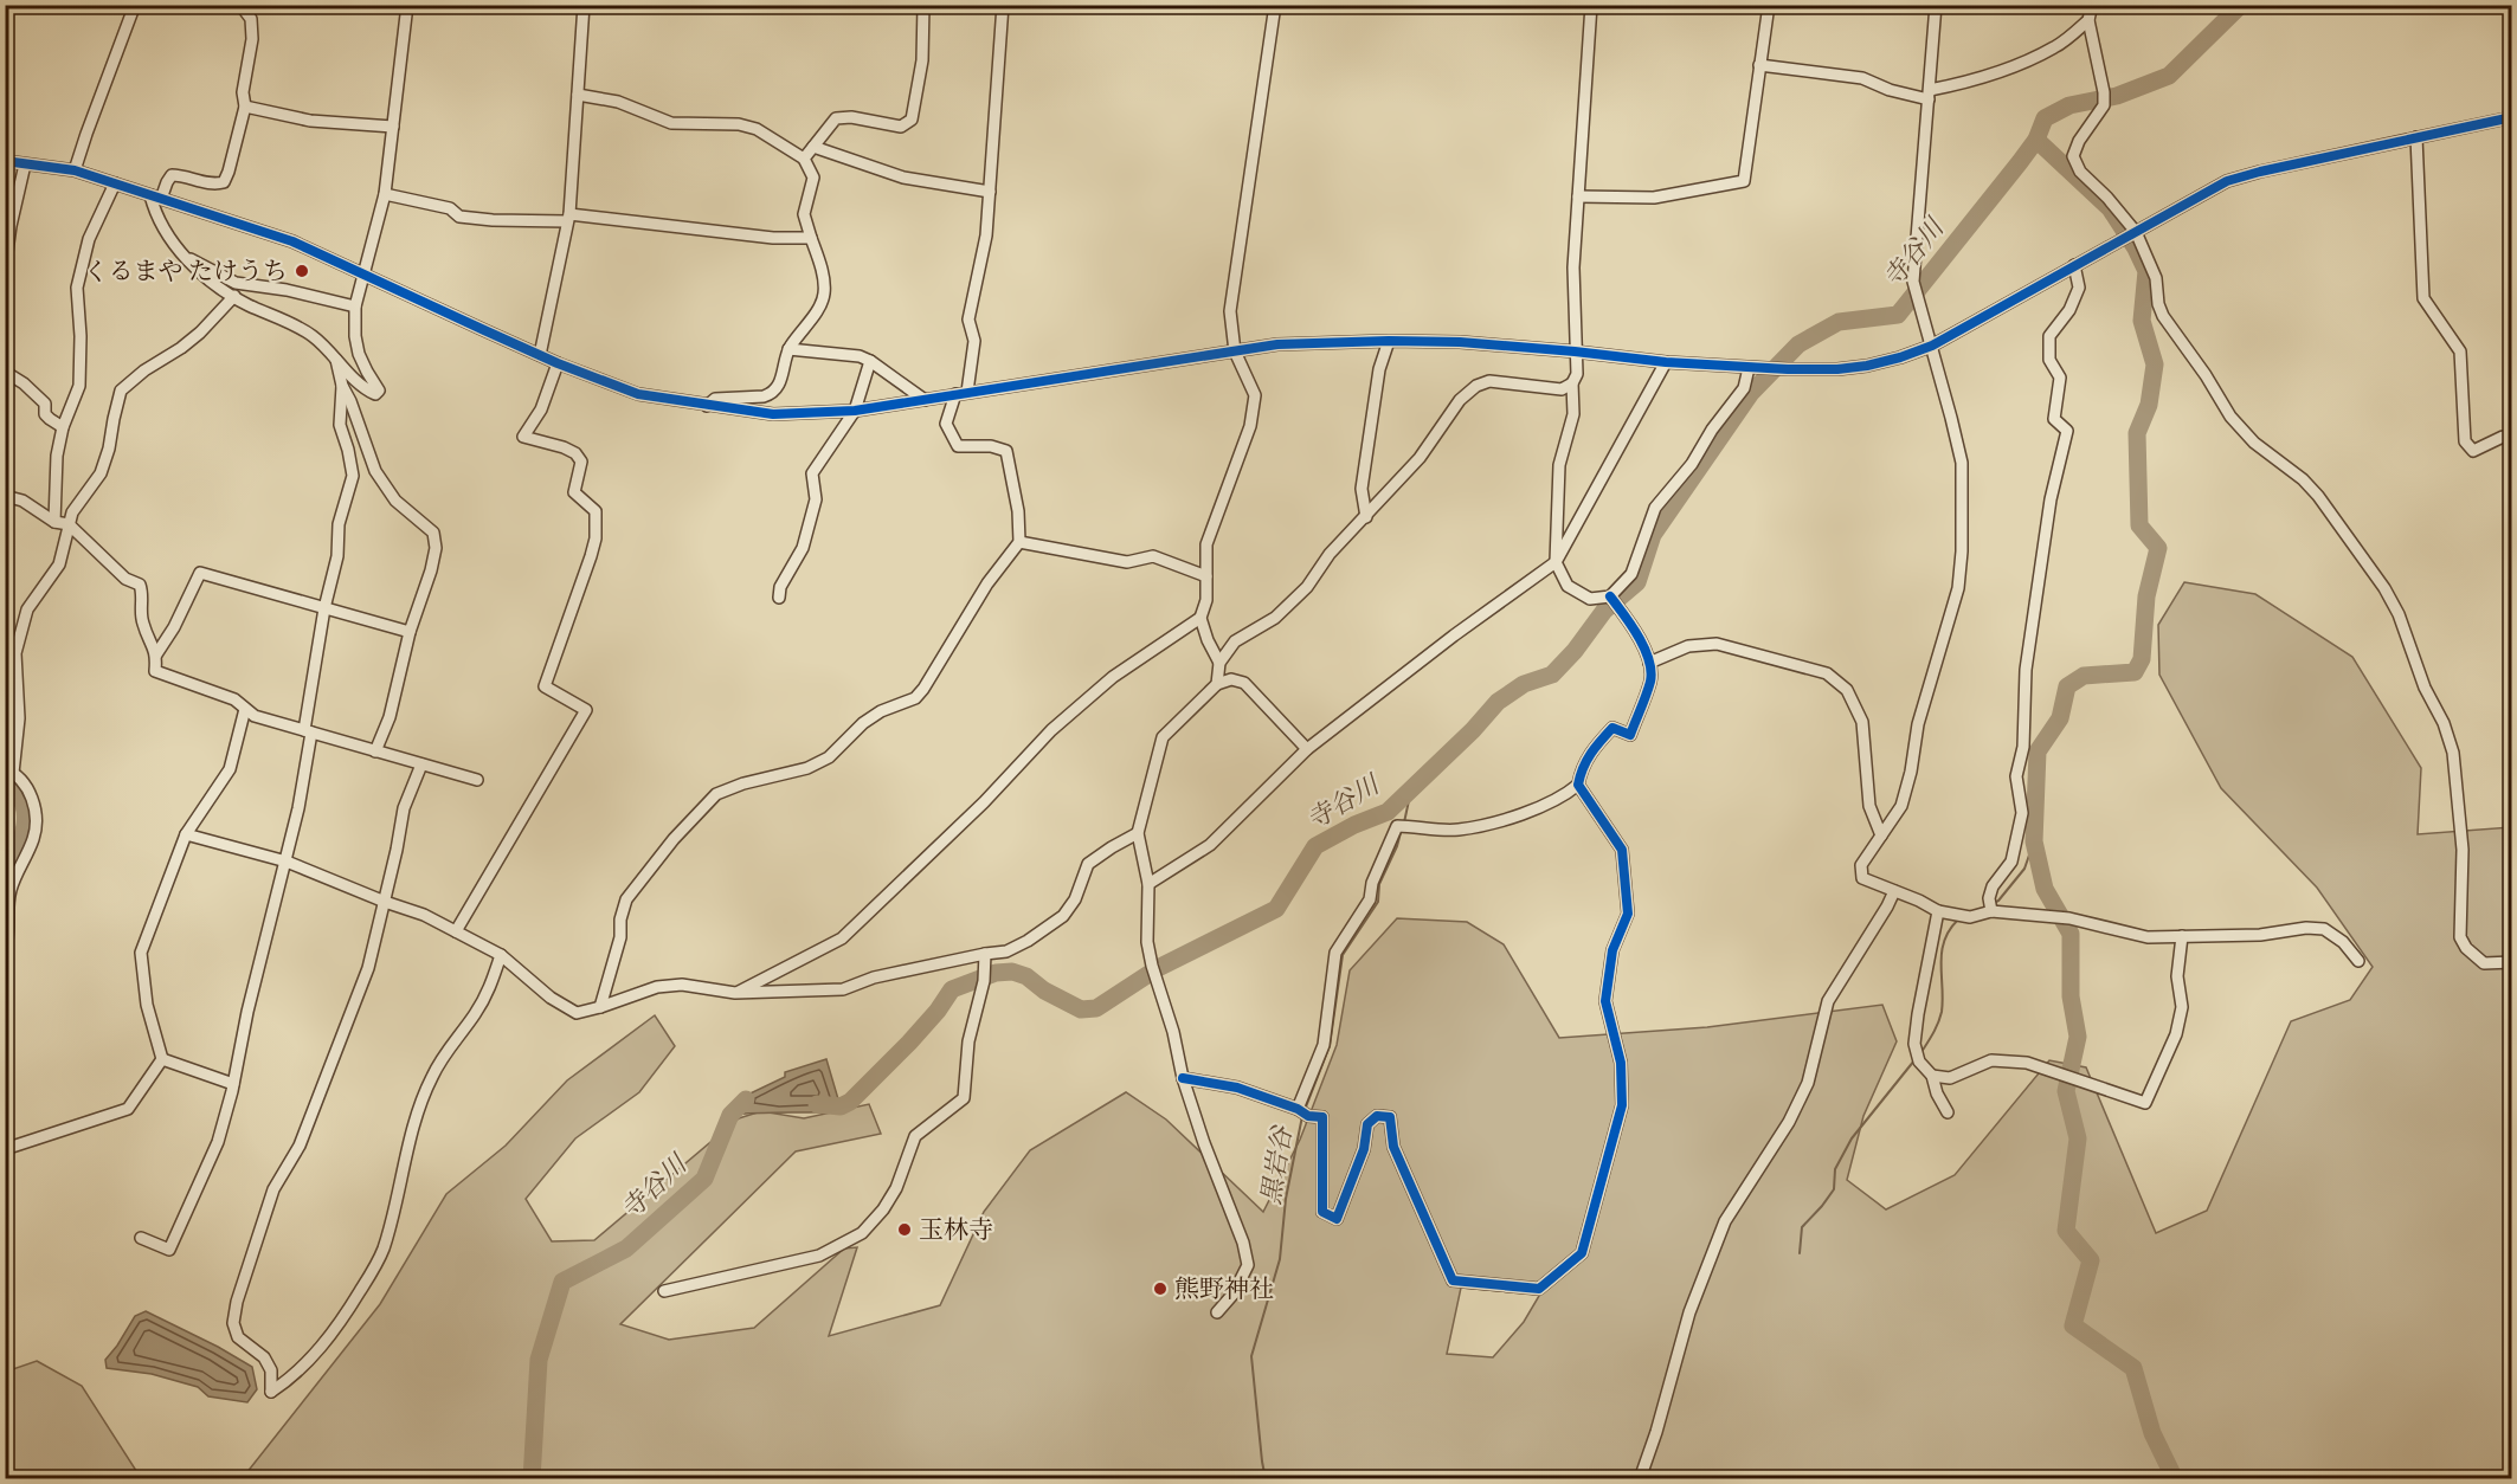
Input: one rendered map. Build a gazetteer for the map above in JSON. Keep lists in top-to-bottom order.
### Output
{
  "water": ["寺谷川", "黒岩谷"],
  "places": ["くるまや たけうち", "玉林寺", "熊野神社"]
}
